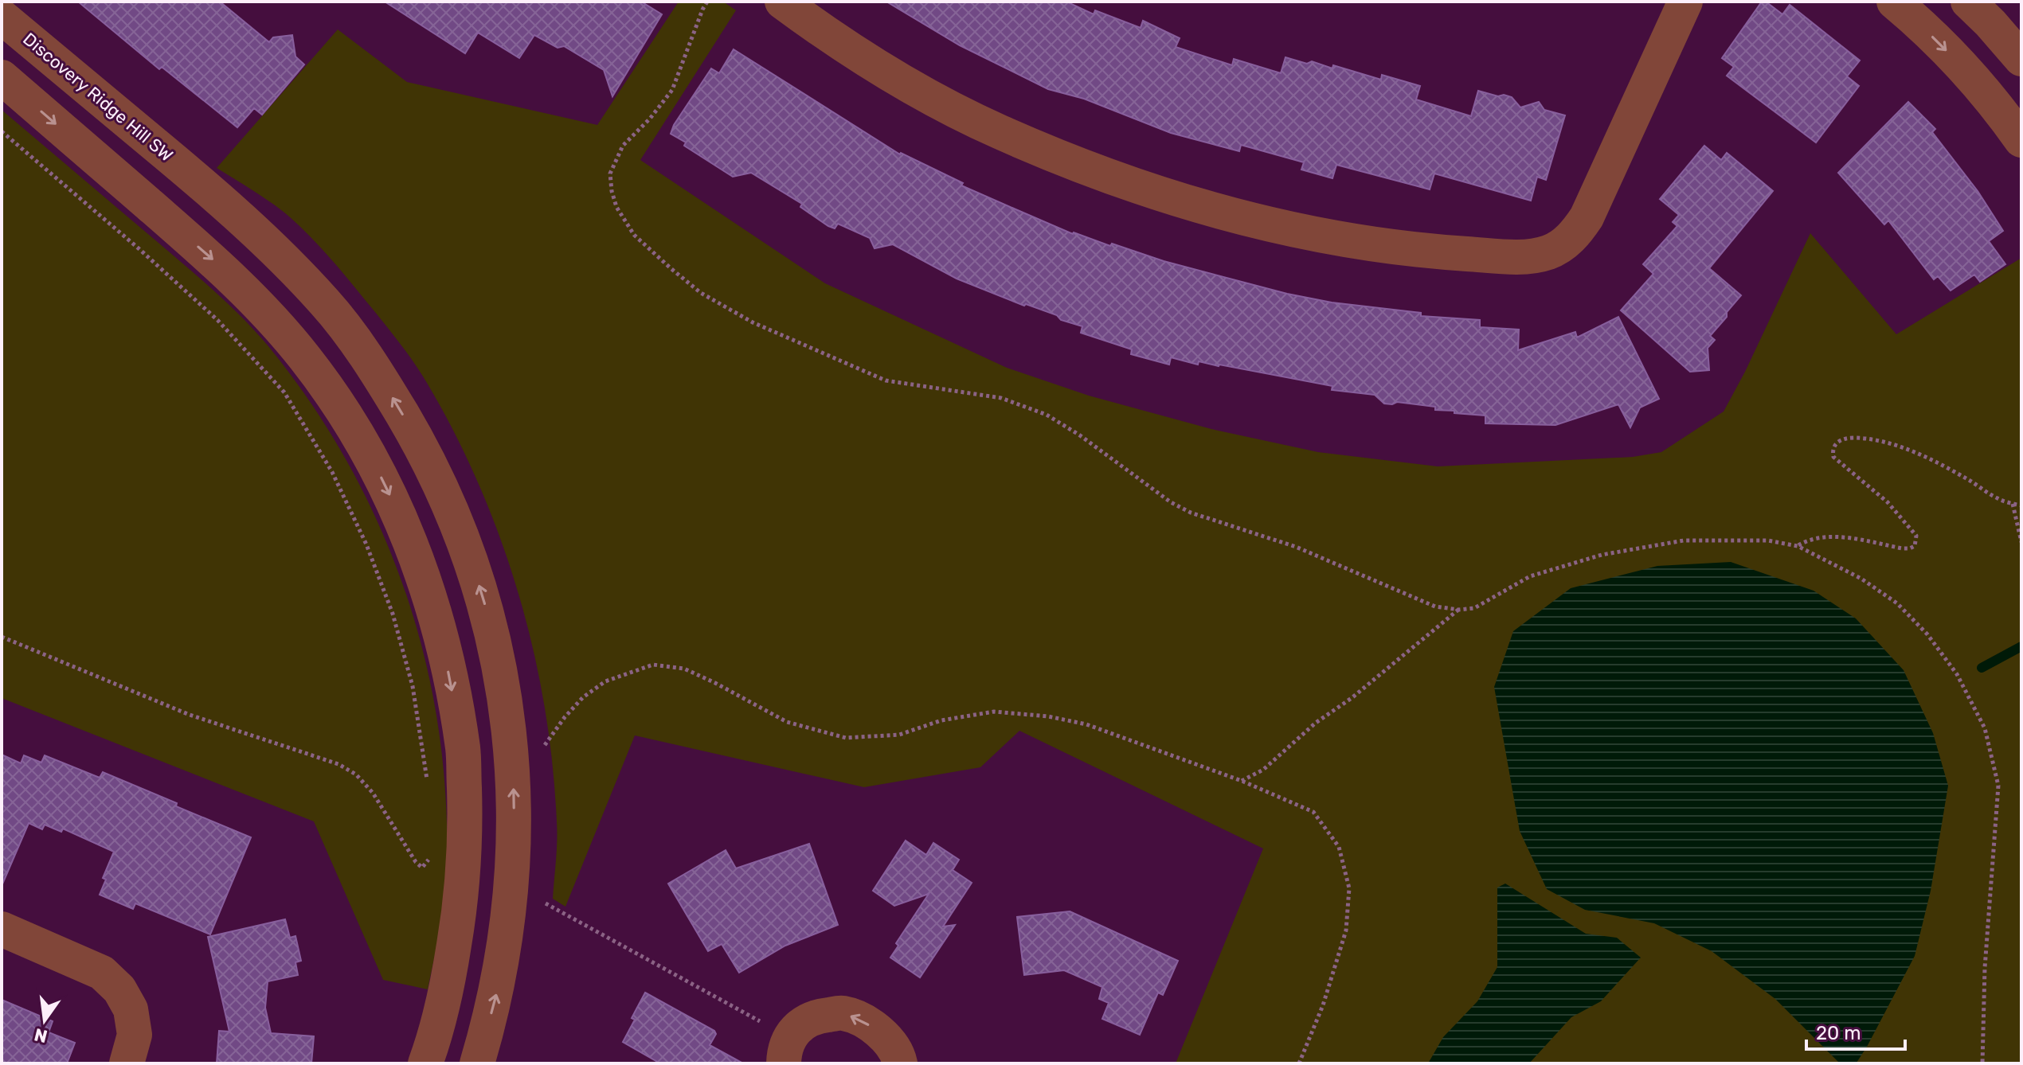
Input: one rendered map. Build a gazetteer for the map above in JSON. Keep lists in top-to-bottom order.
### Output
{
  "streets": {
    "street": ["Discovery Ridge Hill SW"]
  },
  "scale_bar": "20 m",
  "north": "bottom"
}
